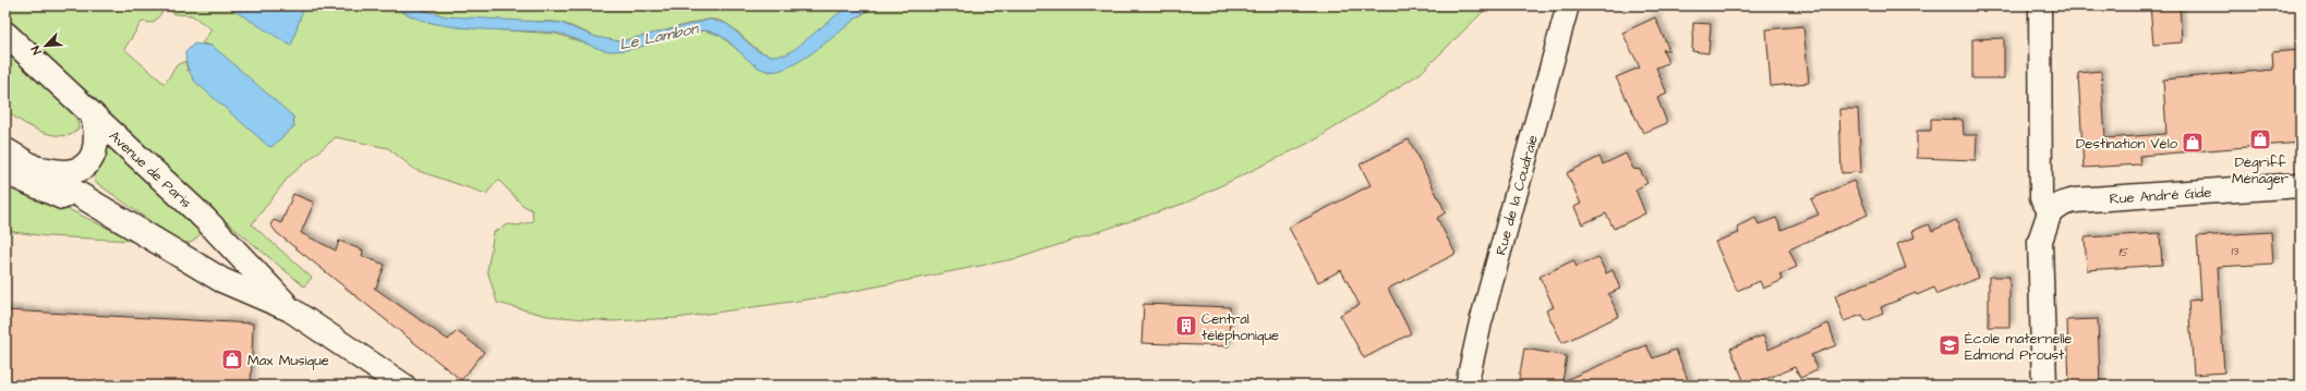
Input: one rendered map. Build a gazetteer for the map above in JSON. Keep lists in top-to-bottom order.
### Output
{
  "streets": {
    "main road": ["Avenue de Paris", "Rue André Gide"],
    "street": ["Rue de la Coudraie"]
  },
  "water": ["Le Lambon"],
  "places": {
    "shop": ["Dégriff Ménager", "Destination Vélo", "Max Musique"],
    "building": ["Central téléphonique"],
    "school or university": ["École maternelle Edmond Proust"]
  },
  "house_numbers": ["13", "15"],
  "north": "bottom left"
}
